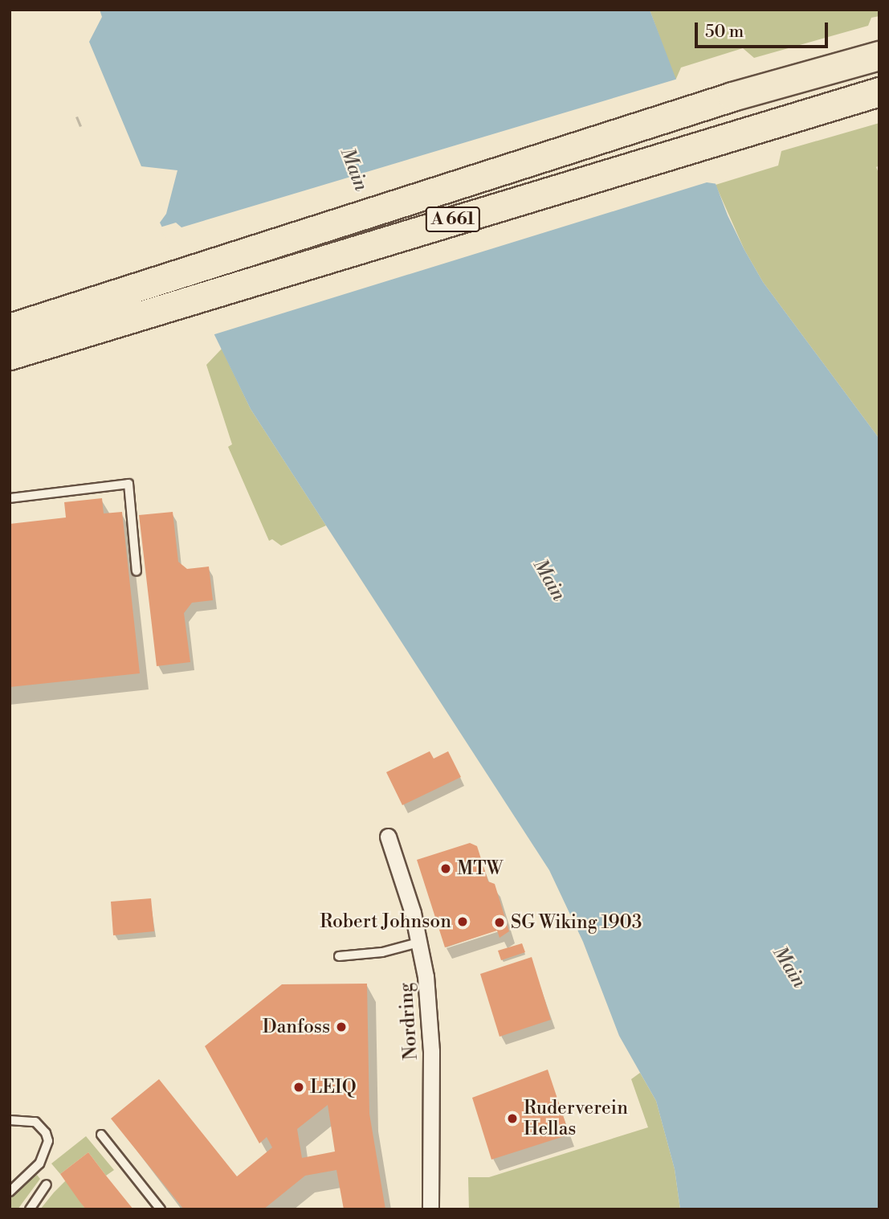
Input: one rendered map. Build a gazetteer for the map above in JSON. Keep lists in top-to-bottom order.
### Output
{
  "streets": {
    "highway": ["A 661"],
    "street": ["Nordring"]
  },
  "water": ["Main"],
  "places": [
    "MTW",
    "Robert Johnson",
    "SG Wiking 1903",
    "Danfoss",
    "LEIQ",
    "Ruderverein Hellas"
  ],
  "scale_bar": "50 m"
}
